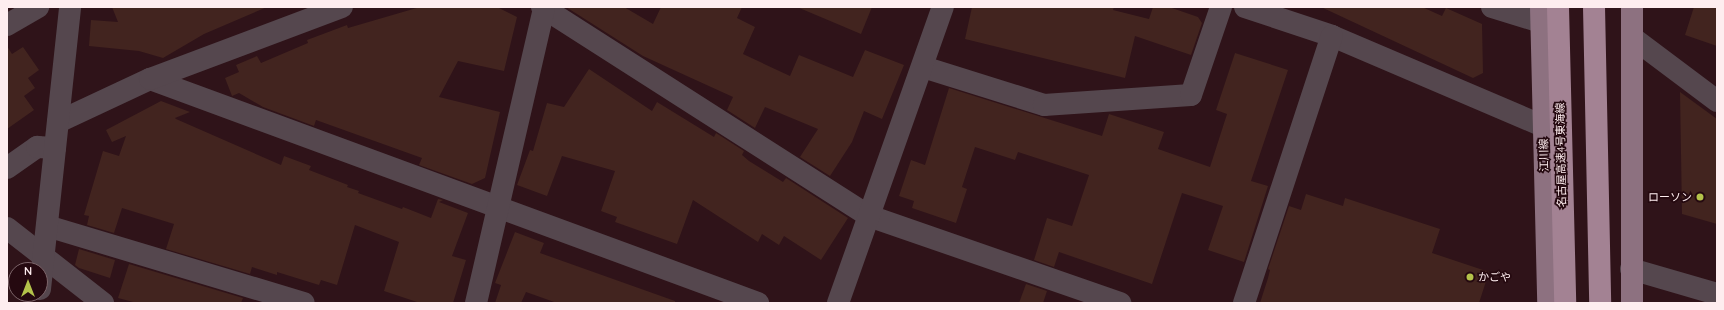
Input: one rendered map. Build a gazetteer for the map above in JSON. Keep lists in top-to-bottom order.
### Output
{
  "streets": {
    "highway": ["名古屋高速4号東海線"],
    "main road": ["江川線"]
  },
  "places": ["ローソン", "かごや"],
  "north": "top"
}
